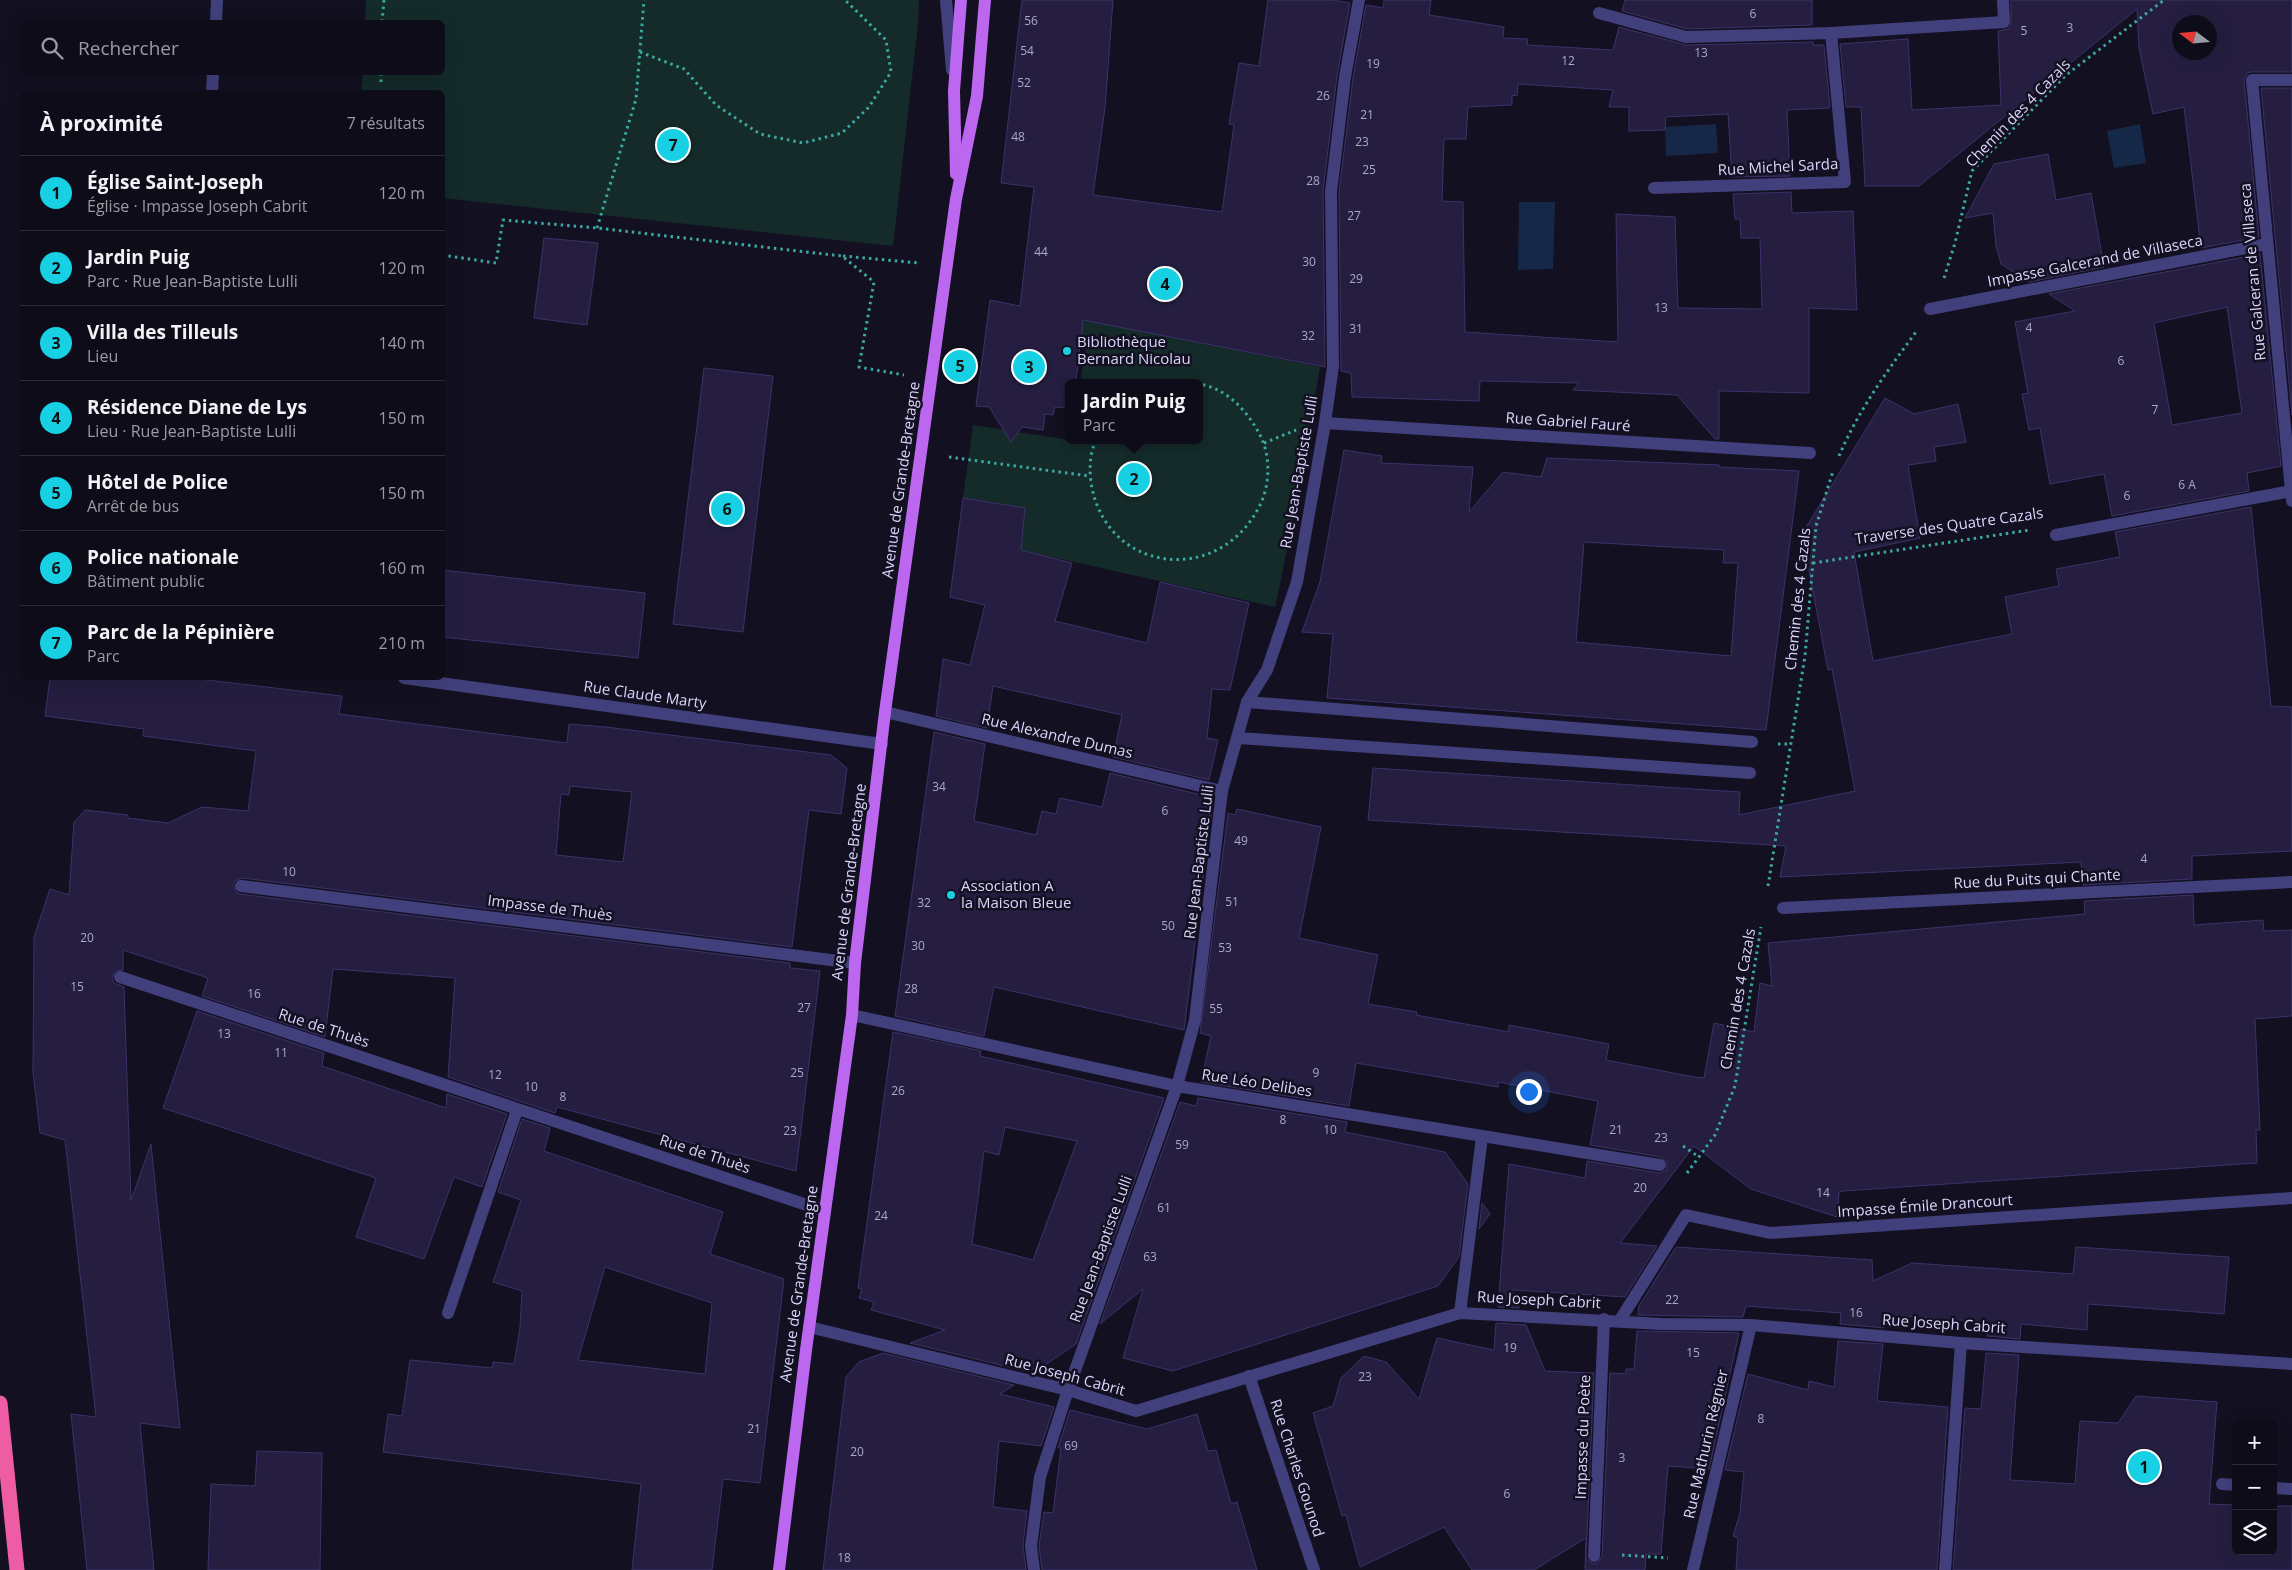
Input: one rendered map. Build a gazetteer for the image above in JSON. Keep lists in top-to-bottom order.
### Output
{
  "streets": {
    "main road": ["Avenue de Grande-Bretagne"],
    "street": [
      "Rue Michel Sarda",
      "Impasse Galcerand de Villaseca",
      "Rue Galceran de Villaseca",
      "Rue Gabriel Fauré",
      "Rue Jean-Baptiste Lulli",
      "Traverse des Quatre Cazals",
      "Rue Claude Marty",
      "Rue Alexandre Dumas",
      "Rue du Puits qui Chante",
      "Impasse de Thuès",
      "Rue de Thuès",
      "Rue Léo Delibes",
      "Impasse Émile Drancourt",
      "Rue Joseph Cabrit",
      "Impasse du Poète",
      "Rue Mathurin Régnier",
      "Rue Charles Gounod"
    ],
    "path": ["Chemin des 4 Cazals"]
  },
  "crossings": [
    ["Chemin des 4 Cazals", "Impasse Galcerand de Villaseca"],
    ["Chemin des 4 Cazals", "Traverse des Quatre Cazals"],
    ["Impasse Galcerand de Villaseca", "Rue Galceran de Villaseca"],
    ["Rue Galceran de Villaseca", "Traverse des Quatre Cazals"],
    ["Rue Gabriel Fauré", "Rue Jean-Baptiste Lulli"],
    ["Rue Jean-Baptiste Lulli", "Rue Alexandre Dumas"],
    ["Rue Jean-Baptiste Lulli", "Rue Léo Delibes"],
    ["Rue Jean-Baptiste Lulli", "Rue Joseph Cabrit"],
    ["Avenue de Grande-Bretagne", "Rue Claude Marty"],
    ["Avenue de Grande-Bretagne", "Rue Alexandre Dumas"],
    ["Avenue de Grande-Bretagne", "Impasse de Thuès"],
    ["Avenue de Grande-Bretagne", "Rue de Thuès"],
    ["Avenue de Grande-Bretagne", "Rue Léo Delibes"],
    ["Avenue de Grande-Bretagne", "Rue Joseph Cabrit"],
    ["Impasse Émile Drancourt", "Rue Joseph Cabrit"],
    ["Rue Joseph Cabrit", "Impasse du Poète"],
    ["Rue Joseph Cabrit", "Rue Mathurin Régnier"],
    ["Rue Joseph Cabrit", "Rue Charles Gounod"]
  ],
  "places": ["Bibliothèque Bernard Nicolau", "Association A la Maison Bleue"],
  "house_numbers": [
    "6",
    "56",
    "3",
    "5",
    "54",
    "13",
    "12",
    "19",
    "52",
    "26",
    "21",
    "48",
    "23",
    "25",
    "28",
    "27",
    "44",
    "30",
    "29",
    "13",
    "4",
    "31",
    "32",
    "6",
    "7",
    "6 A",
    "6",
    "34",
    "6",
    "49",
    "4",
    "10",
    "51",
    "32",
    "50",
    "20",
    "30",
    "53",
    "15",
    "28",
    "16",
    "27",
    "55",
    "13",
    "11",
    "25",
    "9",
    "12",
    "10",
    "26",
    "8",
    "8",
    "10",
    "21",
    "23",
    "23",
    "59",
    "20",
    "14",
    "61",
    "24",
    "63",
    "22",
    "16",
    "19",
    "15",
    "23",
    "8",
    "21",
    "69",
    "20",
    "3",
    "6",
    "18"
  ],
  "north": "left",
  "page": {
    "search": "Rechercher",
    "heading": ["À proximité", "7 résultats"],
    "pins": [
      "7",
      "4",
      "5",
      "3",
      "2",
      "6",
      "1"
    ],
    "list": [
      {
        "mark": "1",
        "name": "Église Saint-Joseph",
        "note": "Église · Impasse Joseph Cabrit",
        "value": "120 m"
      },
      {
        "mark": "2",
        "name": "Jardin Puig",
        "note": "Parc · Rue Jean-Baptiste Lulli",
        "value": "120 m"
      },
      {
        "mark": "3",
        "name": "Villa des Tilleuls",
        "note": "Lieu",
        "value": "140 m"
      },
      {
        "mark": "4",
        "name": "Résidence Diane de Lys",
        "note": "Lieu · Rue Jean-Baptiste Lulli",
        "value": "150 m"
      },
      {
        "mark": "5",
        "name": "Hôtel de Police",
        "note": "Arrêt de bus",
        "value": "150 m"
      },
      {
        "mark": "6",
        "name": "Police nationale",
        "note": "Bâtiment public",
        "value": "160 m"
      },
      {
        "mark": "7",
        "name": "Parc de la Pépinière",
        "note": "Parc",
        "value": "210 m"
      }
    ],
    "popup": ["Jardin Puig", "Parc"],
    "map_buttons": ["+", "−"]
  }
}
